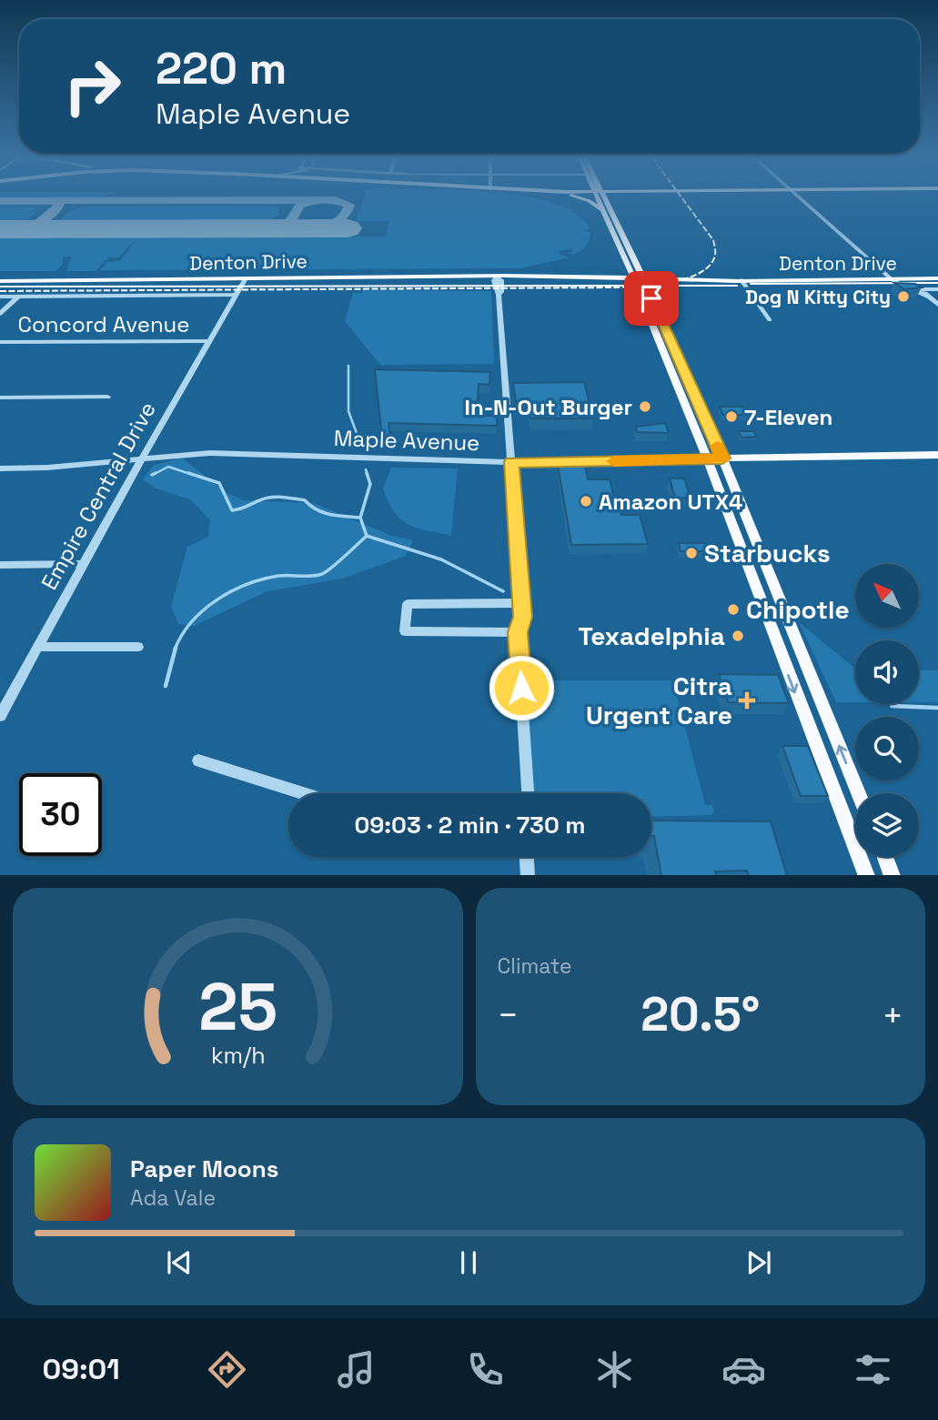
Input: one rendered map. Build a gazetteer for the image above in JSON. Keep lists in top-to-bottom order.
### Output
{
  "streets": {
    "main road": ["Denton Drive", "Maple Avenue"],
    "street": ["Concord Avenue", "Empire Central Drive"]
  },
  "crossings": [
    ["Denton Drive", "Empire Central Drive"],
    ["Concord Avenue", "Empire Central Drive"],
    ["Maple Avenue", "Empire Central Drive"]
  ],
  "places": {
    "other": [
      "Dog N Kitty City",
      "In-N-Out Burger",
      "7-Eleven",
      "Amazon UTX4",
      "Starbucks",
      "Chipotle",
      "Texadelphia"
    ],
    "health": ["Citra Urgent Care"]
  },
  "north": "top left",
  "page": {
    "turn": ["220 m", "Maple Avenue"],
    "limit": "30",
    "trip": "09:03 · 2 min · 730 m",
    "tile": "Climate",
    "heat": ["−", "20.5°", "+"],
    "song": ["Paper Moons", "Ada Vale"],
    "tabs": "09:01",
    "gauge": ["25", "km/h"]
  }
}
